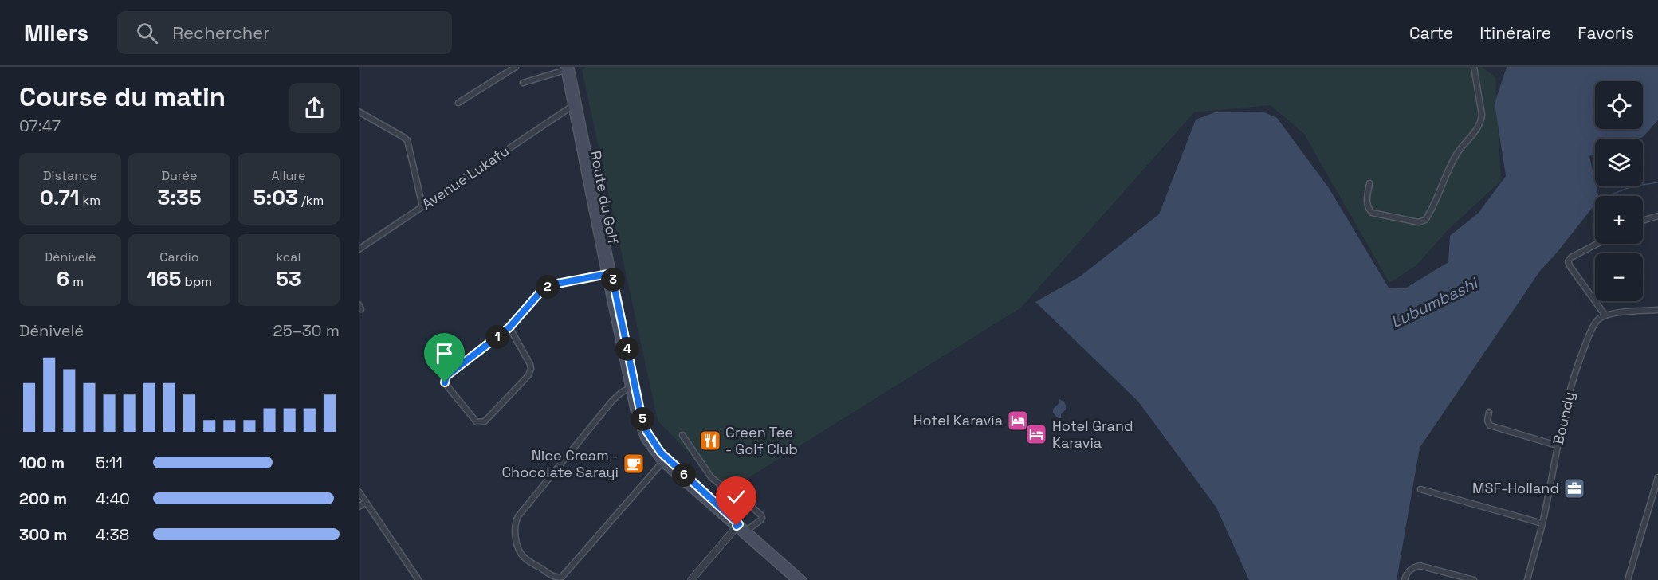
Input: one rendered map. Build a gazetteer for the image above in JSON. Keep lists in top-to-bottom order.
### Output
{
  "streets": {
    "main road": ["Route du Golf"],
    "street": ["Avenue Lukafu", "Boundy"]
  },
  "crossings": [
    ["Avenue Lukafu", "Route du Golf"]
  ],
  "water": ["Lubumbashi"],
  "places": {
    "hotel": ["Hotel Karavia", "Hotel Grand Karavia"],
    "restaurant": ["Green Tee - Golf Club"],
    "cafe": ["Nice Cream - Chocolate Sarayi"],
    "office": ["MSF-Holland"]
  },
  "page": {
    "header": "Milers",
    "search": "Rechercher",
    "nav": ["Carte", "Itinéraire", "Favoris"],
    "heading": ["Course du matin", "07:47"],
    "map_buttons": ["+", "−"],
    "stats": [
      ["Distance", "0.71 km"],
      ["Durée", "3:35"],
      ["Allure", "5:03 /km"],
      ["Dénivelé", "6 m"],
      ["Cardio", "165 bpm"],
      ["kcal", "53"]
    ],
    "pins": [
      "3",
      "2",
      "1",
      "4",
      "5",
      "6"
    ],
    "chart": ["Dénivelé", "25–30 m"],
    "list": [
      {
        "name": "100 m",
        "note": "5:11"
      },
      {
        "name": "200 m",
        "note": "4:40"
      },
      {
        "name": "300 m",
        "note": "4:38"
      }
    ]
  }
}
